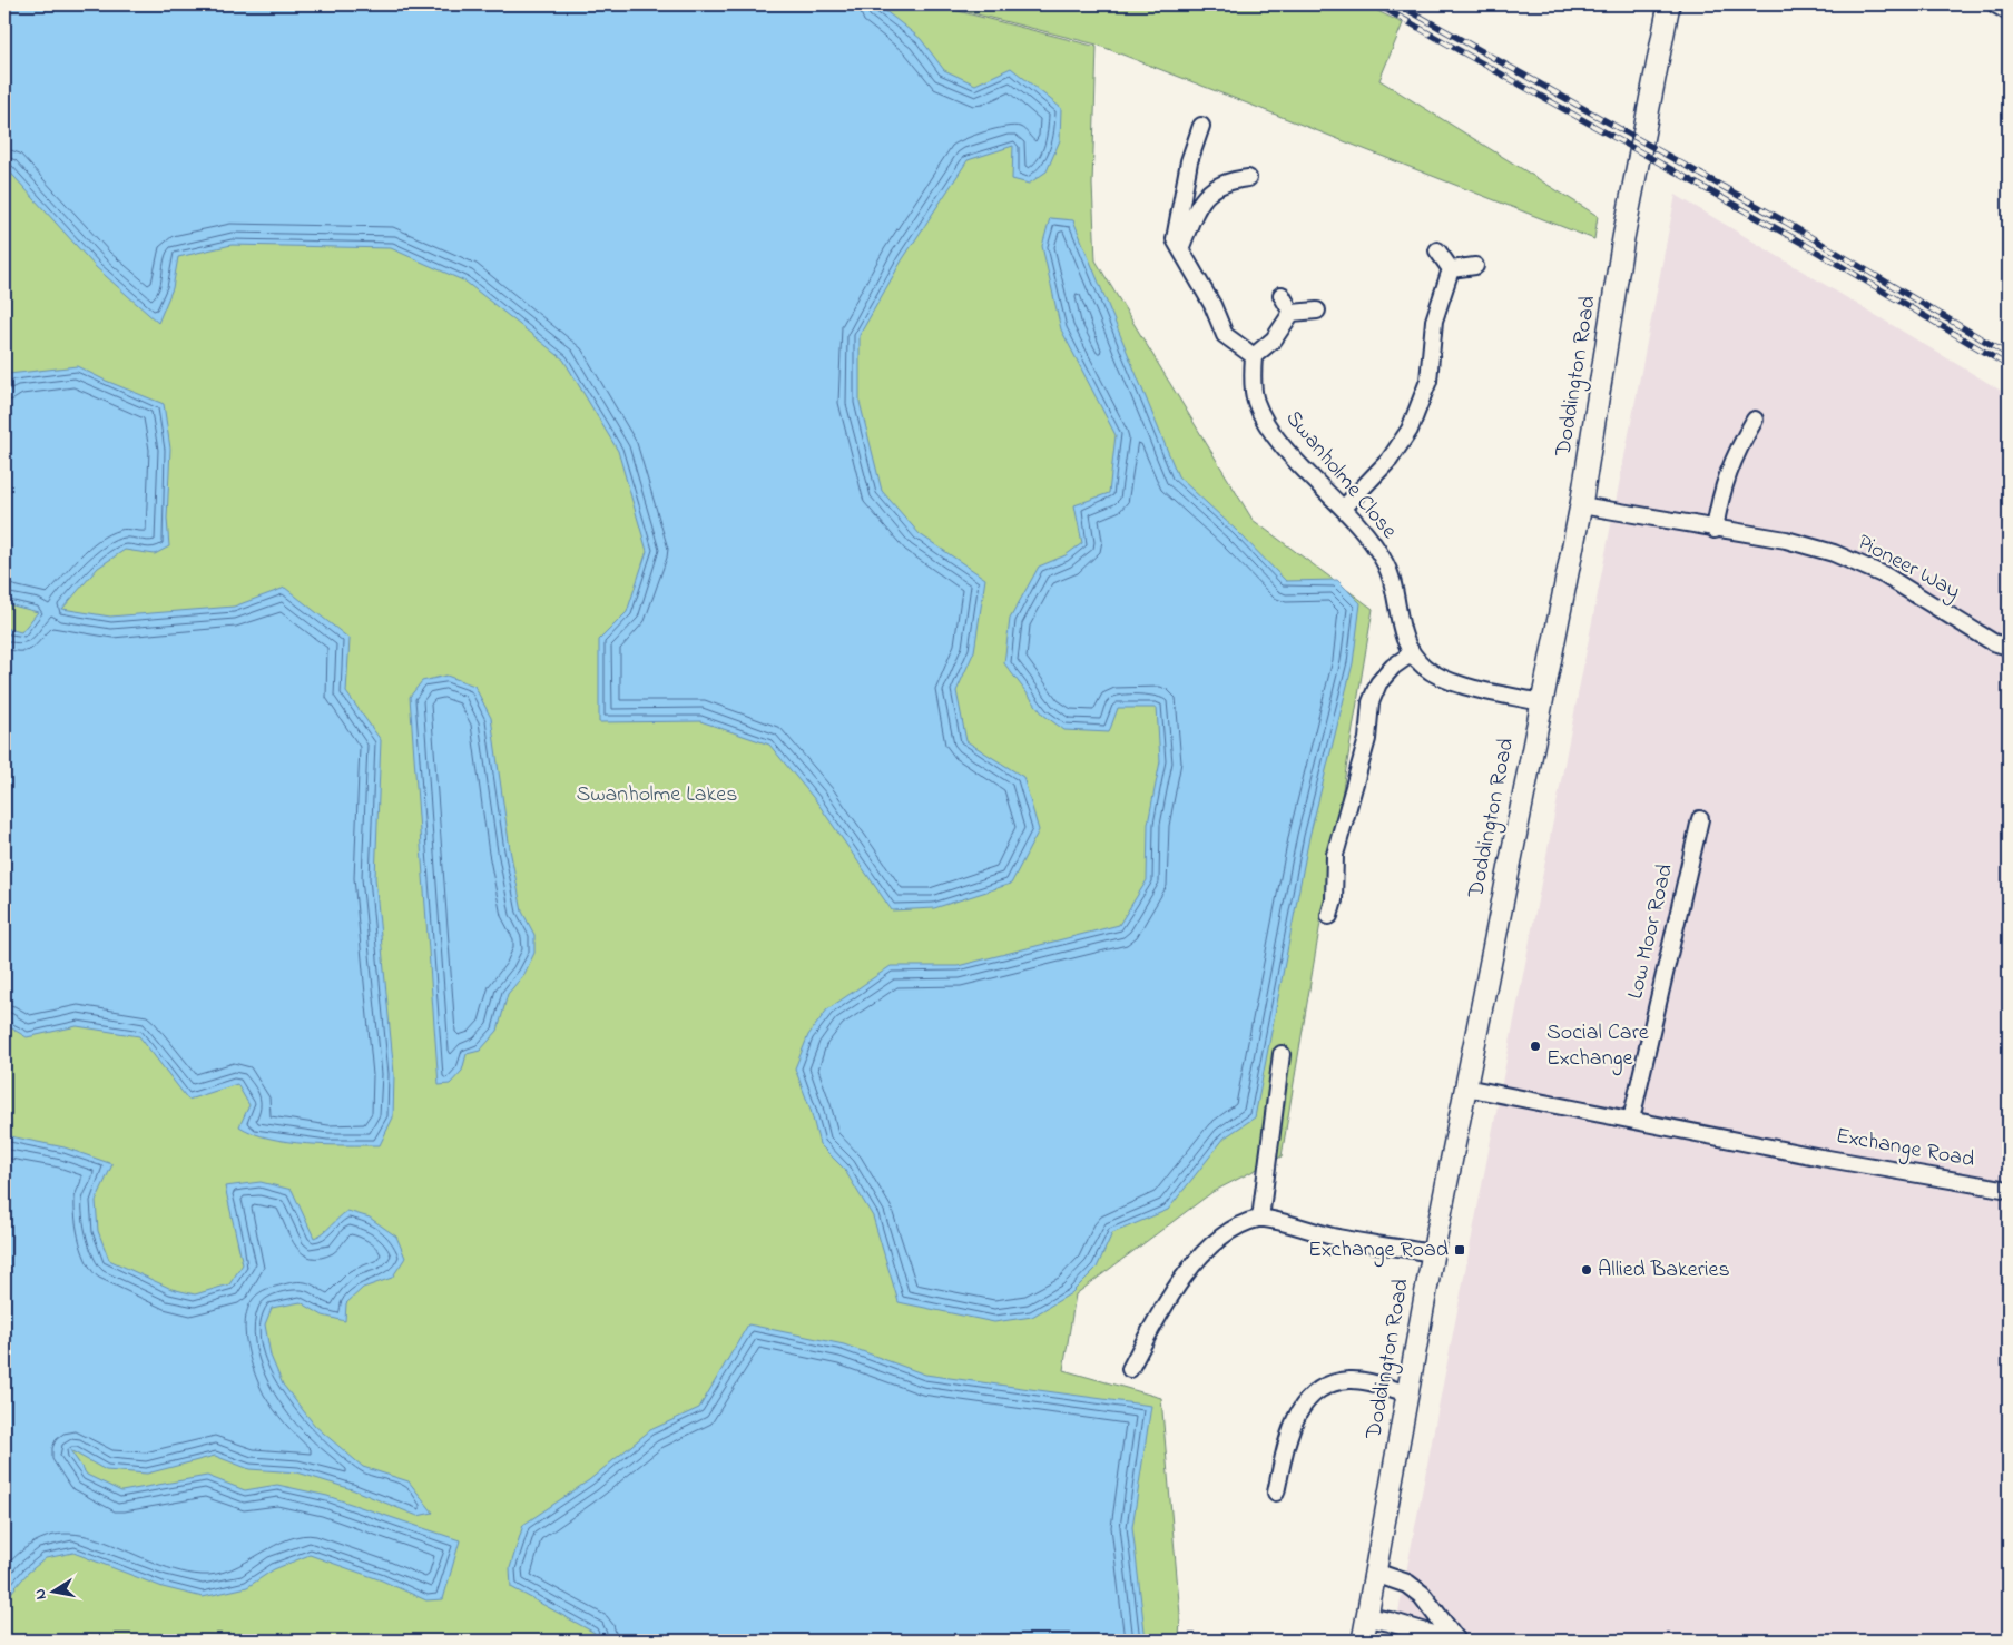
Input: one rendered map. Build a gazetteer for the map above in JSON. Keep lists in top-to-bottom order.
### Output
{
  "streets": {
    "main road": ["Doddington Road"],
    "street": [
      "Swanholme Close",
      "Pioneer Way",
      "Low Moor Road",
      "Exchange Road"
    ]
  },
  "crossings": [
    ["Doddington Road", "Swanholme Close"],
    ["Doddington Road", "Pioneer Way"],
    ["Doddington Road", "Exchange Road"],
    ["Low Moor Road", "Exchange Road"]
  ],
  "parks": ["Swanholme Lakes"],
  "places": {
    "other": ["Social Care Exchange", "Allied Bakeries"],
    "transit": ["Exchange Road"]
  },
  "north": "left"
}
